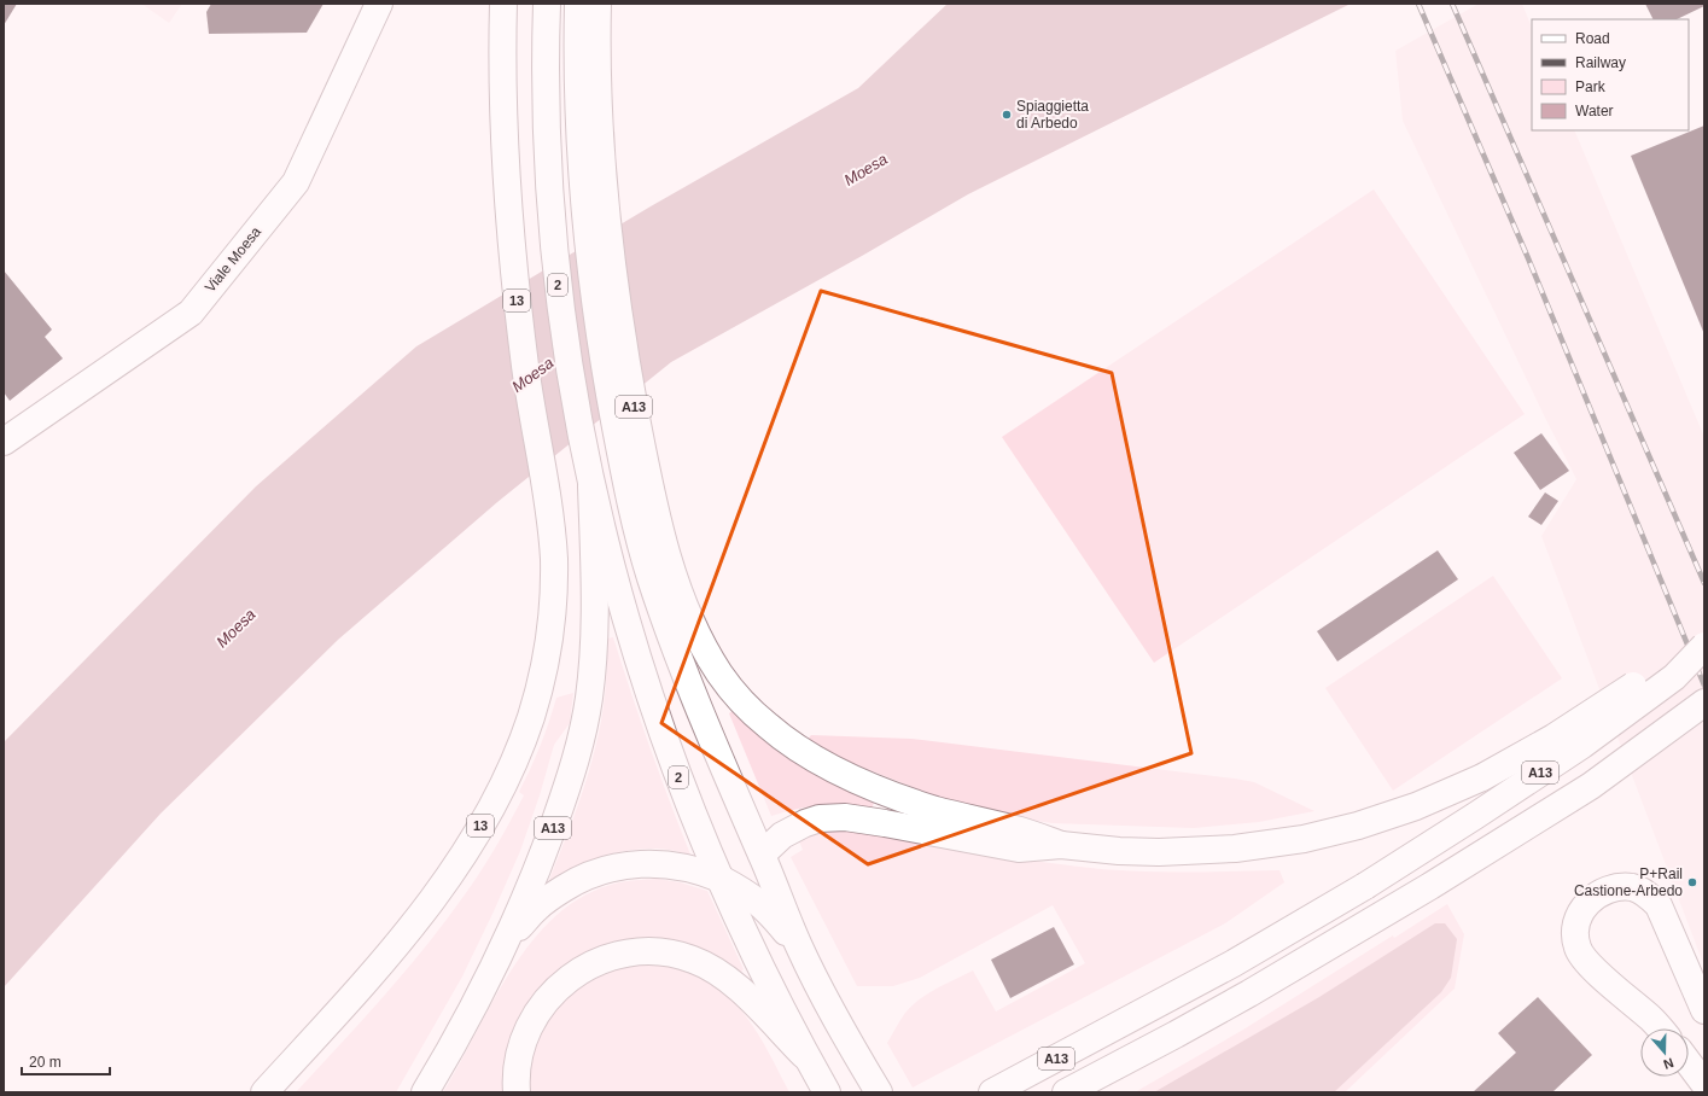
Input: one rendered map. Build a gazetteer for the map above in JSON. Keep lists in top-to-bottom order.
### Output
{
  "streets": {
    "main road": [
      "Viale Moesa",
      "2",
      "13",
      "A13"
    ]
  },
  "crossings": [
    ["2", "A13"]
  ],
  "water": ["Moesa"],
  "places": ["Spiaggietta di Arbedo", "P+Rail Castione-Arbedo"],
  "legend": [
    "Road",
    "Railway",
    "Park",
    "Water"
  ],
  "scale_bar": "20 m",
  "north": "bottom"
}
